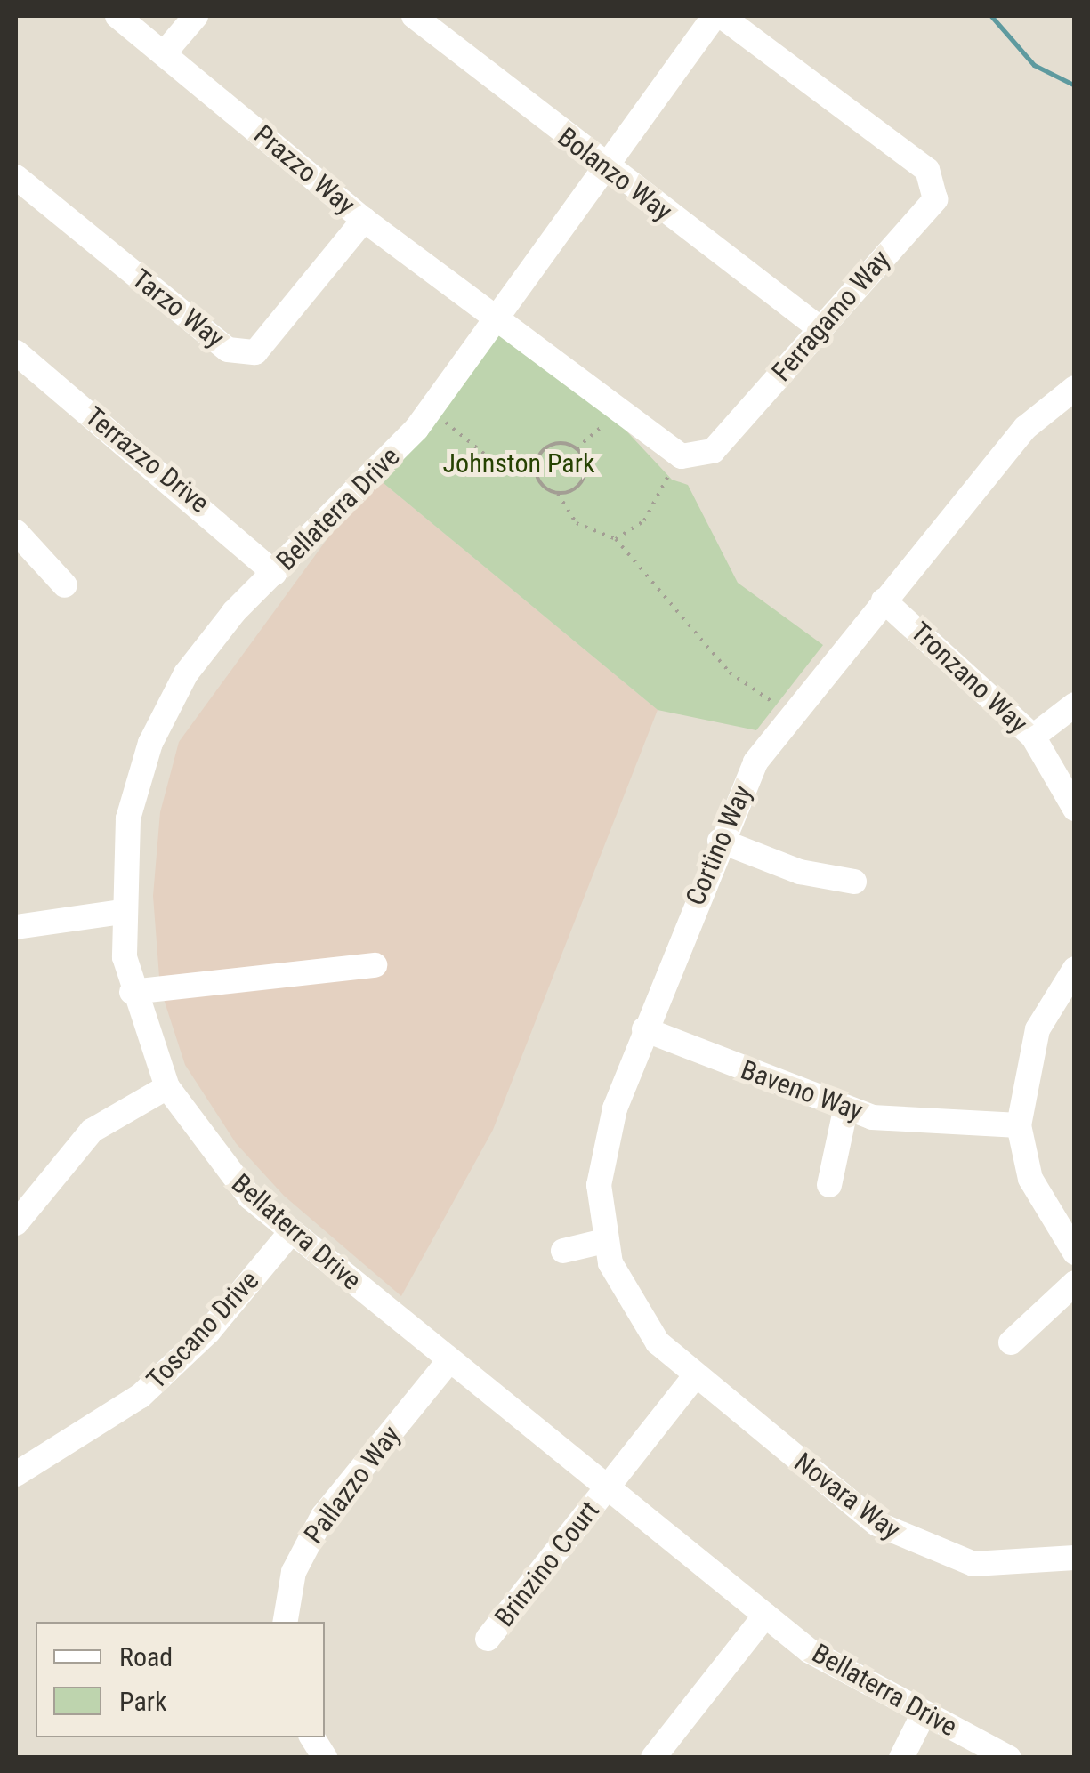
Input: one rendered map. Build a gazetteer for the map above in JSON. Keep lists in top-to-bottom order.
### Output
{
  "streets": {
    "street": [
      "Prazzo Way",
      "Bolanzo Way",
      "Tarzo Way",
      "Ferragamo Way",
      "Terrazzo Drive",
      "Bellaterra Drive",
      "Tronzano Way",
      "Cortino Way",
      "Baveno Way",
      "Toscano Drive",
      "Pallazzo Way",
      "Novara Way",
      "Brinzino Court"
    ]
  },
  "crossings": [
    ["Prazzo Way", "Tarzo Way"],
    ["Prazzo Way", "Bellaterra Drive"],
    ["Bolanzo Way", "Ferragamo Way"],
    ["Bolanzo Way", "Bellaterra Drive"],
    ["Terrazzo Drive", "Bellaterra Drive"],
    ["Bellaterra Drive", "Toscano Drive"],
    ["Bellaterra Drive", "Pallazzo Way"],
    ["Bellaterra Drive", "Brinzino Court"],
    ["Tronzano Way", "Cortino Way"],
    ["Cortino Way", "Baveno Way"],
    ["Cortino Way", "Novara Way"],
    ["Cortino Way", "Brinzino Court"],
    ["Novara Way", "Brinzino Court"]
  ],
  "parks": ["Johnston Park"],
  "legend": ["Road", "Park"]
}
